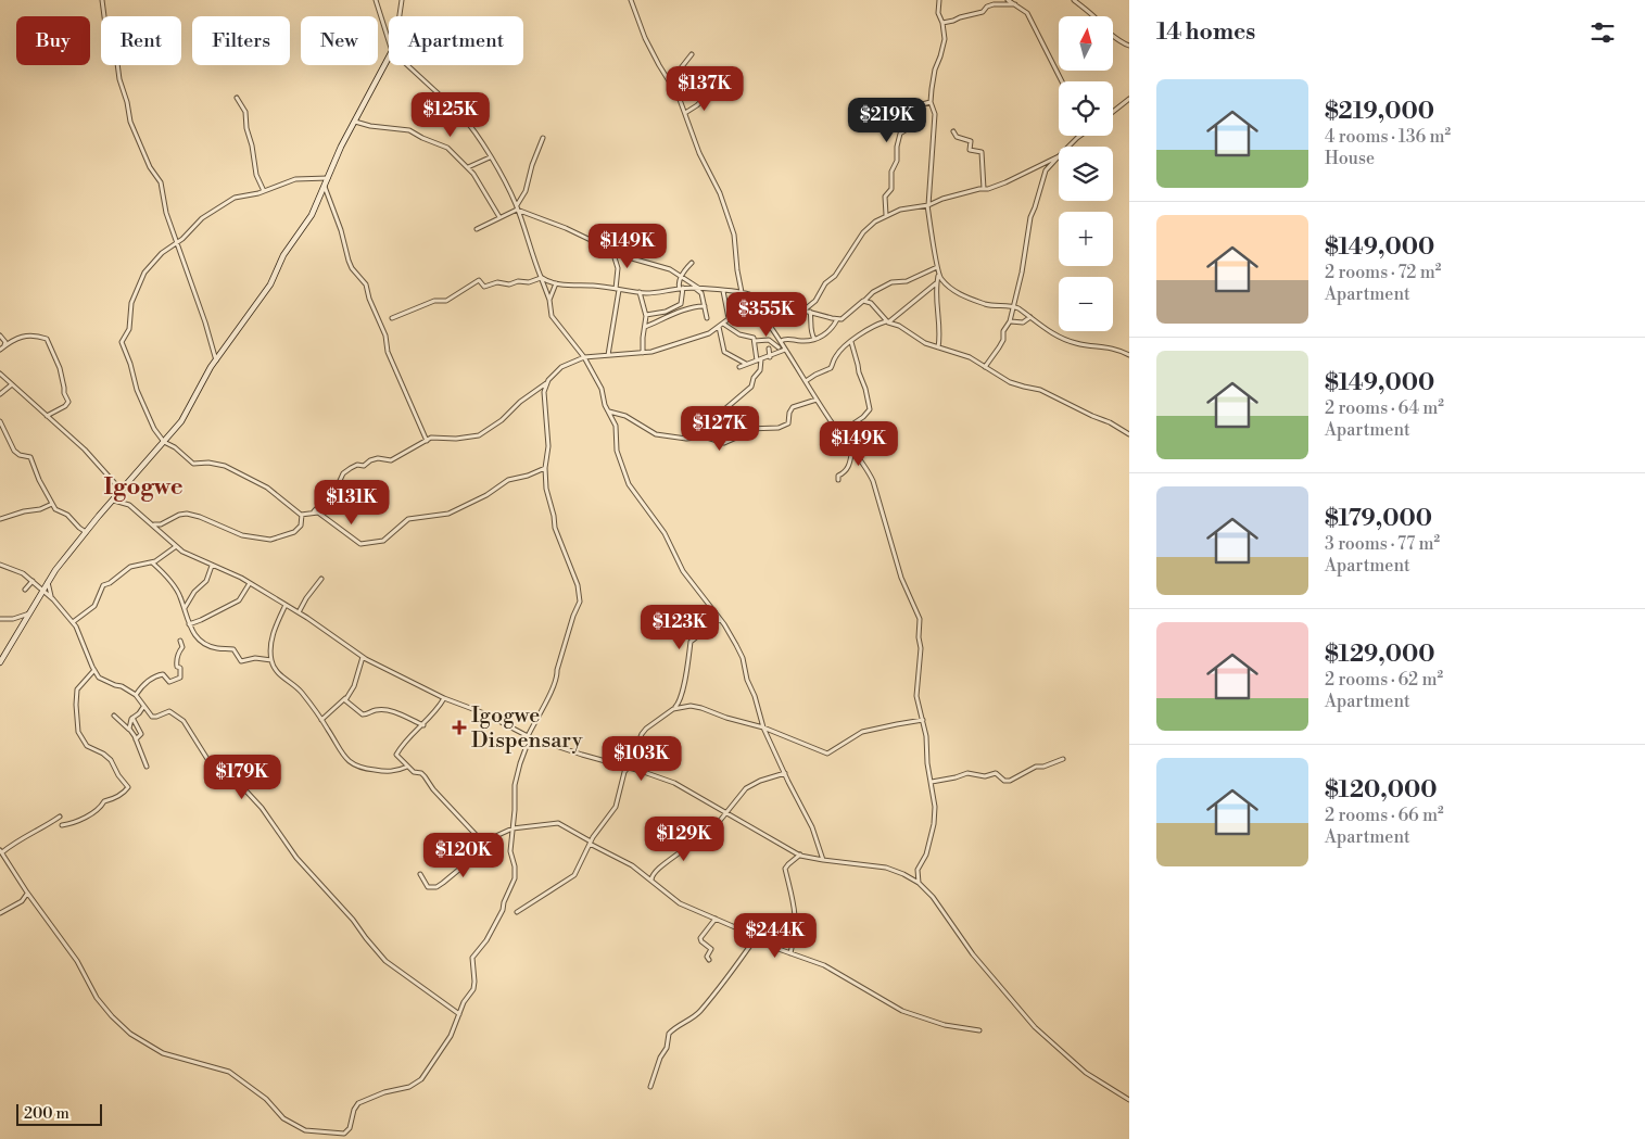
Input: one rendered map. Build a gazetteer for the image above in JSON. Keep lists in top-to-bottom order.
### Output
{
  "districts": ["Igogwe"],
  "places": {
    "health": ["Igogwe Dispensary"]
  },
  "scale_bar": "200 m",
  "north": "top",
  "page": {
    "heading": "14 homes",
    "map_buttons": ["+", "−"],
    "chip": [
      "Buy",
      "Rent",
      "Filters",
      "New",
      "Apartment"
    ],
    "list": [
      {
        "name": "$219,000",
        "note": "4 rooms · 136 m² · House"
      },
      {
        "name": "$149,000",
        "note": "2 rooms · 72 m² · Apartment"
      },
      {
        "name": "$149,000",
        "note": "2 rooms · 64 m² · Apartment"
      },
      {
        "name": "$179,000",
        "note": "3 rooms · 77 m² · Apartment"
      },
      {
        "name": "$129,000",
        "note": "2 rooms · 62 m² · Apartment"
      },
      {
        "name": "$120,000",
        "note": "2 rooms · 66 m² · Apartment"
      }
    ],
    "price": [
      "$137K",
      "$125K",
      "$219K",
      "$149K",
      "$355K",
      "$127K",
      "$149K",
      "$131K",
      "$123K",
      "$103K",
      "$179K",
      "$129K",
      "$120K",
      "$244K"
    ],
    "scale": "200 m"
  }
}
